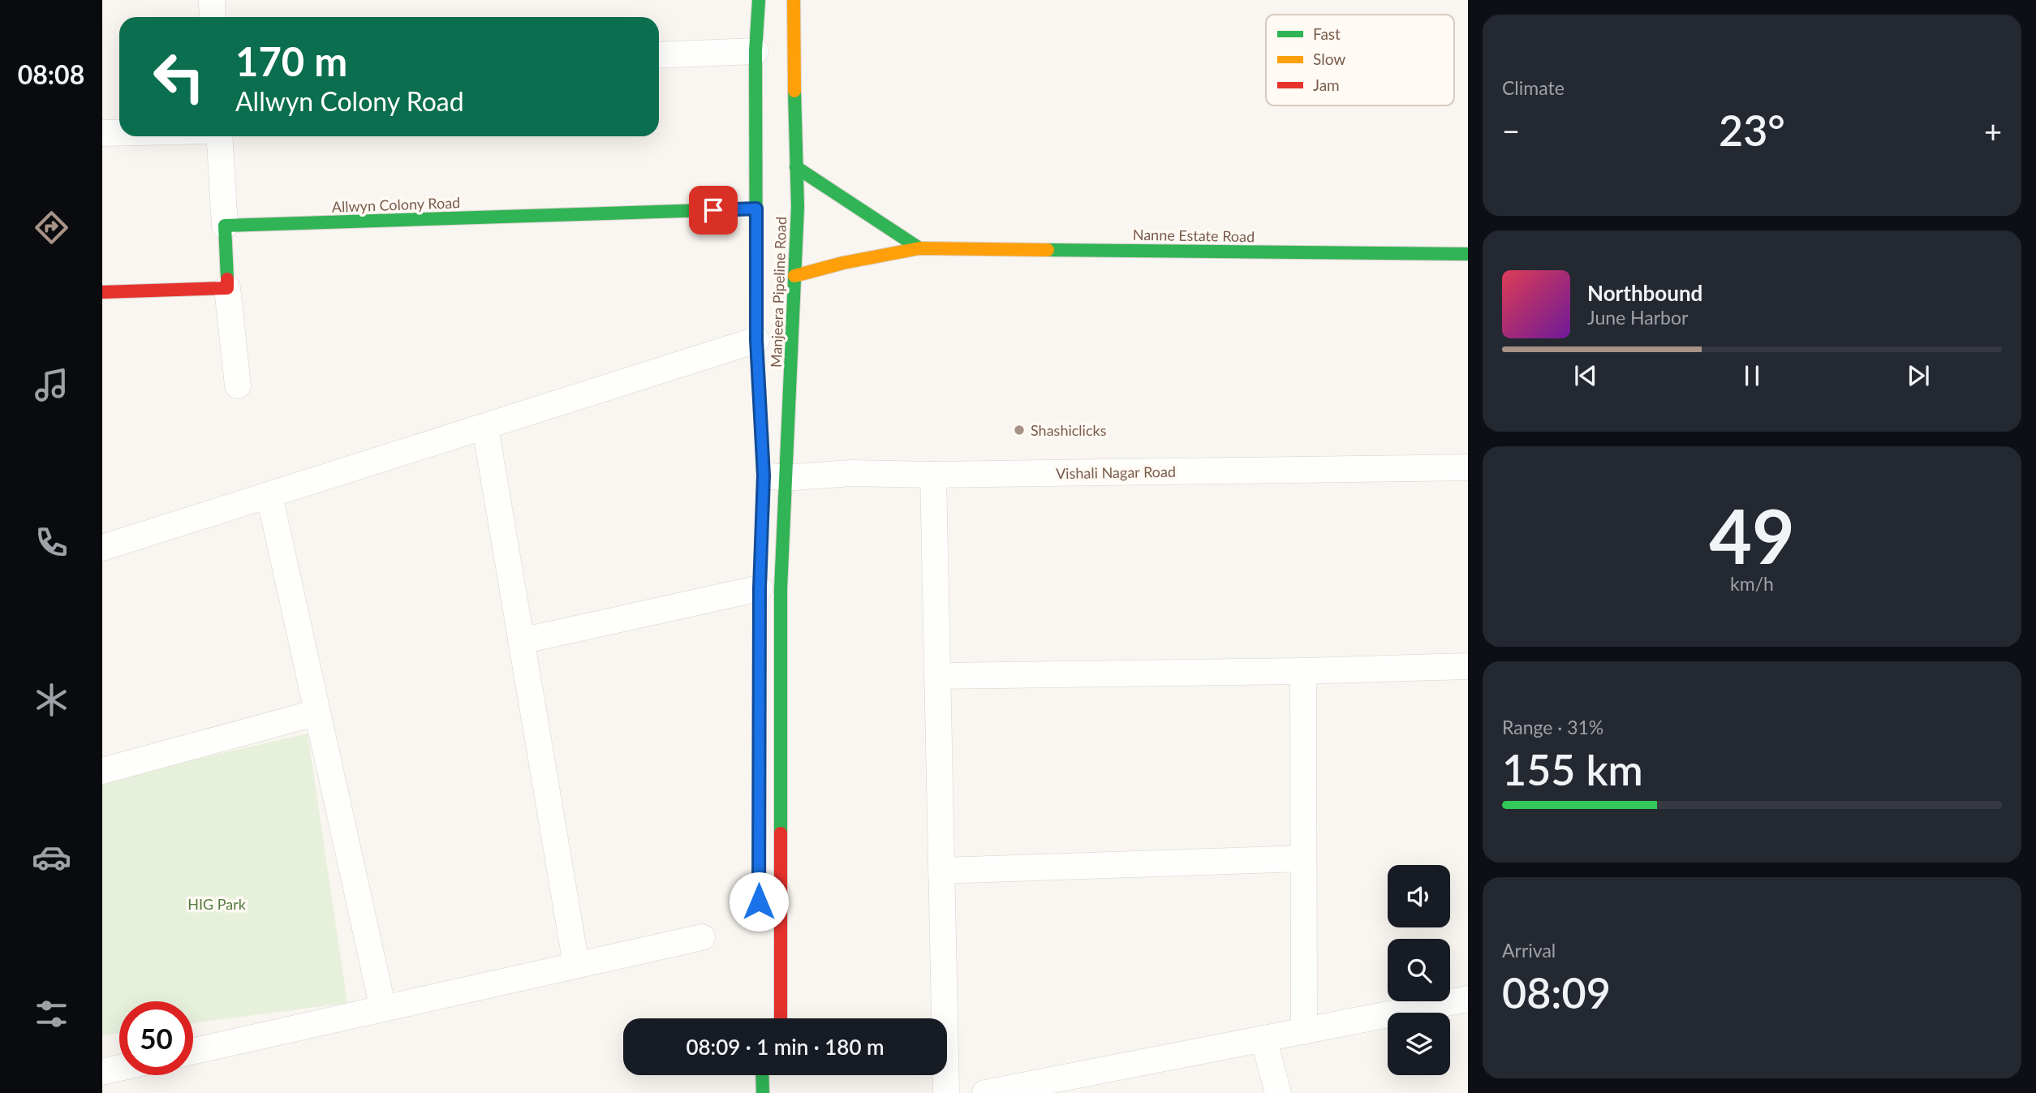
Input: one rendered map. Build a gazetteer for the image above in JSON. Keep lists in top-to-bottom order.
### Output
{
  "streets": {
    "main road": ["Allwyn Colony Road", "Nanne Estate Road", "Manjeera Pipeline Road"],
    "street": ["Vishali Nagar Road"]
  },
  "crossings": [
    ["Allwyn Colony Road", "Manjeera Pipeline Road"],
    ["Nanne Estate Road", "Manjeera Pipeline Road"],
    ["Manjeera Pipeline Road", "Vishali Nagar Road"]
  ],
  "parks": ["HIG Park"],
  "places": ["Shashiclicks"],
  "legend": ["Fast", "Slow", "Jam"],
  "page": {
    "tabs": "08:08",
    "tile": [
      "Climate",
      ["49", "km/h"],
      ["Range · 31%", "155 km"],
      ["Arrival", "08:09"]
    ],
    "turn": ["170 m", "Allwyn Colony Road"],
    "heat": ["−", "23°", "+"],
    "song": ["Northbound", "June Harbor"],
    "limit": "50",
    "trip": "08:09 · 1 min · 180 m"
  }
}
